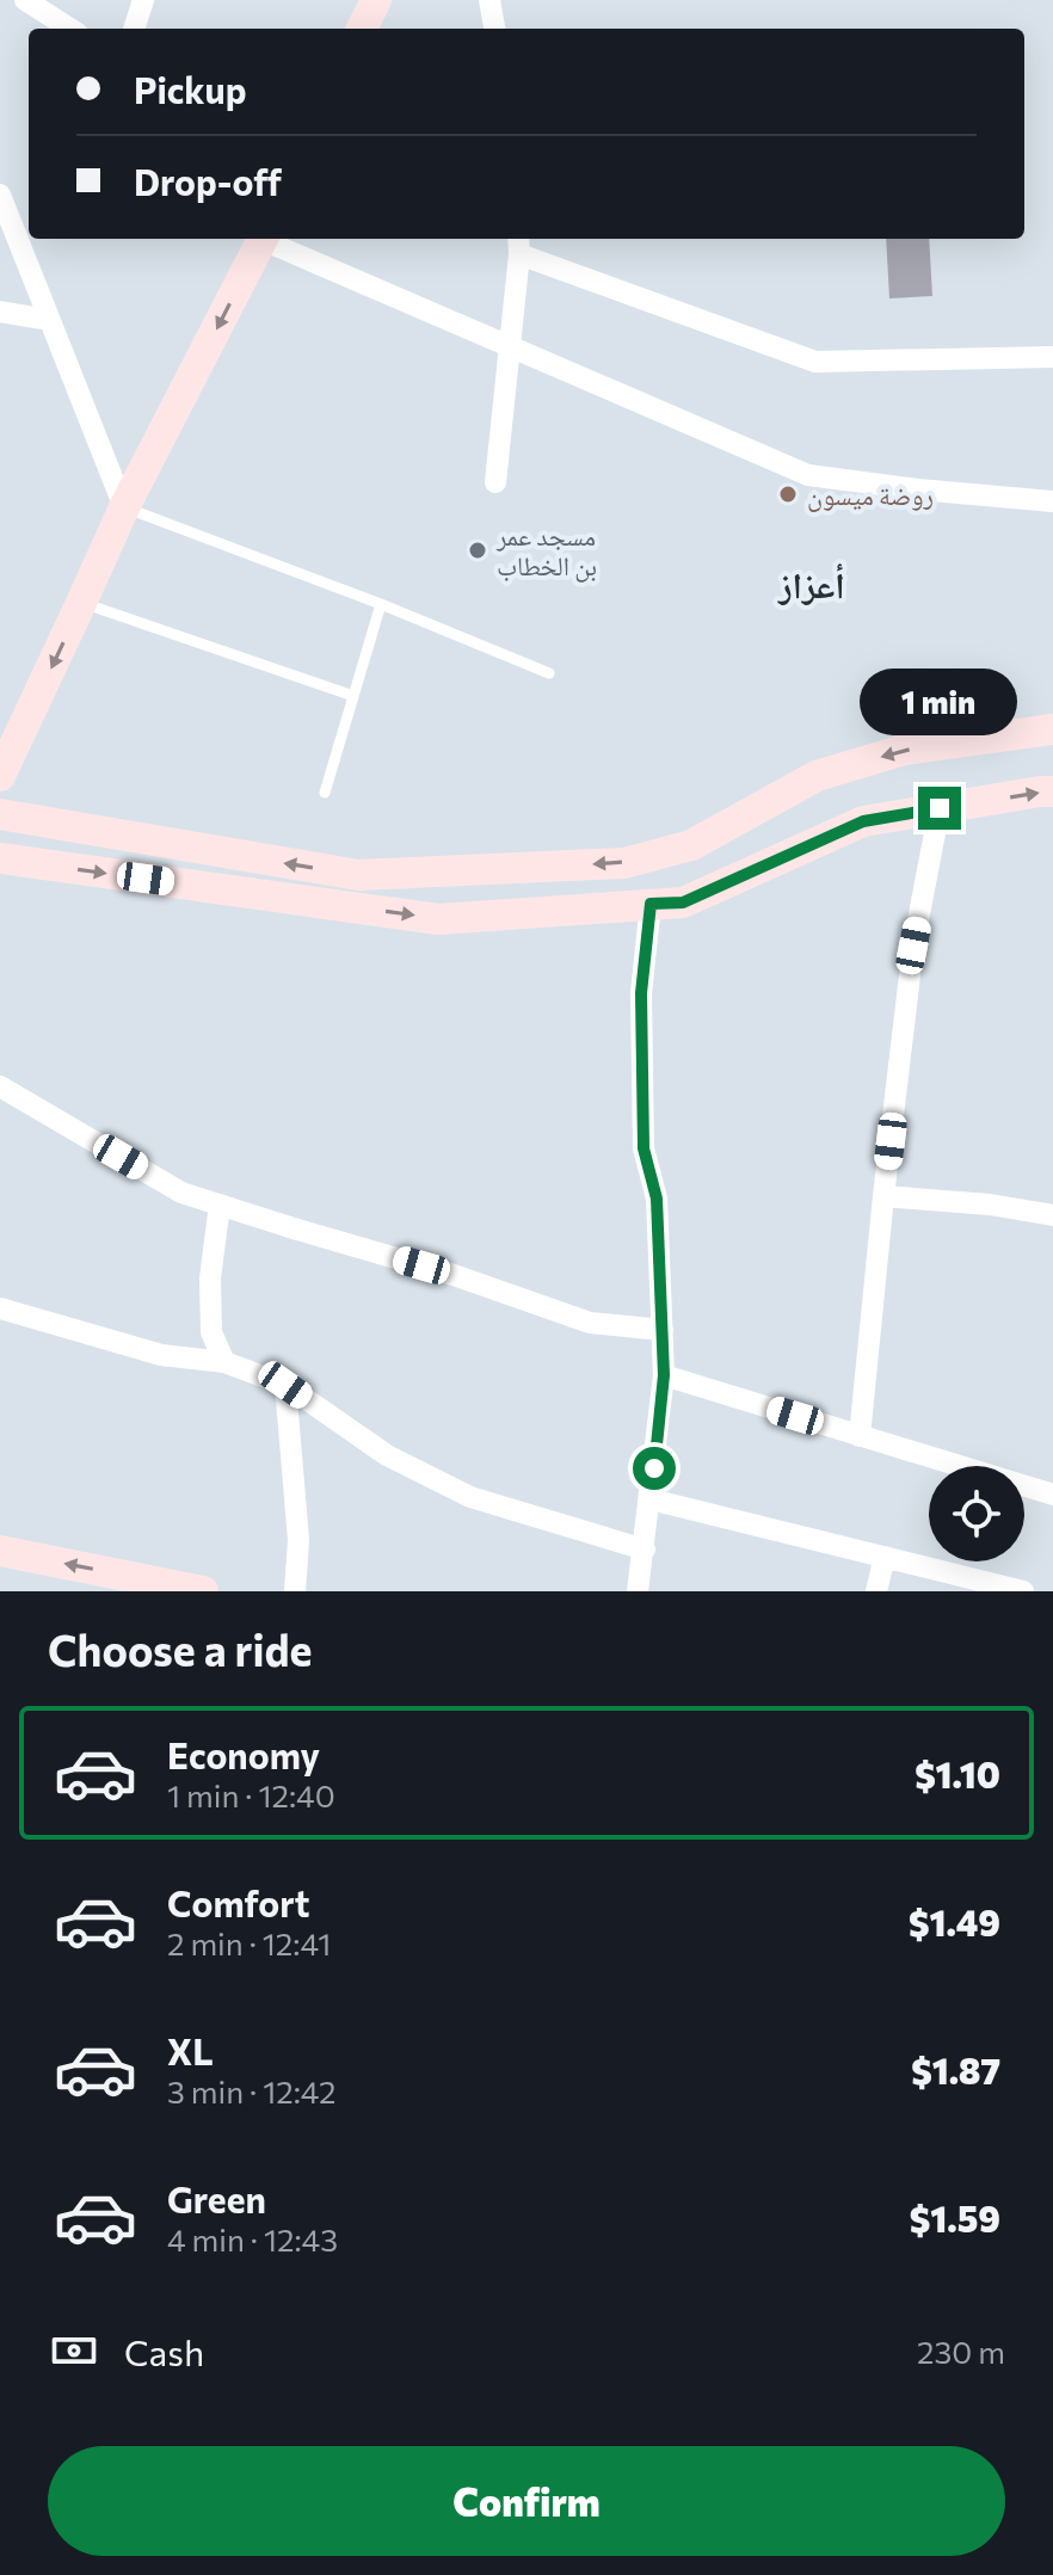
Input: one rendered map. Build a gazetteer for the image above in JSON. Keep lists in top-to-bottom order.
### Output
{
  "districts": ["أعزاز"],
  "places": ["روضة ميسون", "مسجد عمر بن الخطاب"],
  "page": {
    "banner": ["Pickup", "Drop-off"],
    "bubble": "1 min",
    "heading": "Choose a ride",
    "list": [
      {
        "name": "Economy",
        "note": "1 min · 12:40",
        "value": "$1.10"
      },
      {
        "name": "Comfort",
        "note": "2 min · 12:41",
        "value": "$1.49"
      },
      {
        "name": "XL",
        "note": "3 min · 12:42",
        "value": "$1.87"
      },
      {
        "name": "Green",
        "note": "4 min · 12:43",
        "value": "$1.59"
      }
    ],
    "pay": ["Cash", "230 m"],
    "buttons": "Confirm"
  }
}
